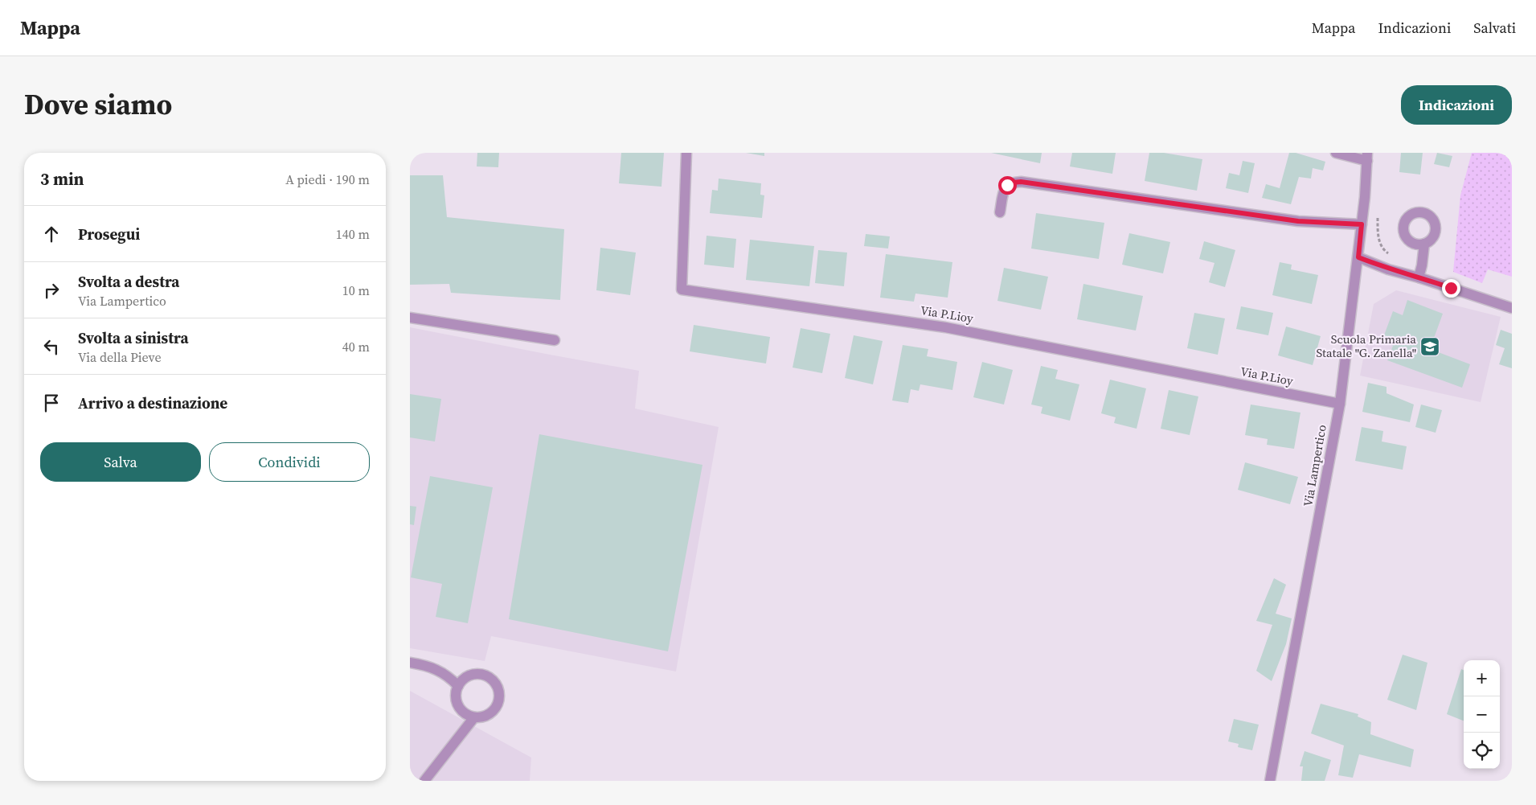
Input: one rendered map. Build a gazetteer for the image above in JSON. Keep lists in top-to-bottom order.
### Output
{
  "streets": {
    "street": ["Via P.Lioy", "Via Lampertico"]
  },
  "crossings": [
    ["Via P.Lioy", "Via Lampertico"]
  ],
  "places": {
    "school or university": ["Scuola Primaria Statale \"G. Zanella\""]
  },
  "page": {
    "header": "Mappa",
    "nav": ["Mappa", "Indicazioni", "Salvati"],
    "title": "Dove siamo",
    "buttons": [
      "Indicazioni",
      ["Salva", "Condividi"]
    ],
    "heading": ["3 min", "A piedi · 190 m"],
    "list": [
      ["Prosegui", "140 m"],
      ["Svolta a destra", "Via Lampertico", "10 m"],
      ["Svolta a sinistra", "Via della Pieve", "40 m"],
      "Arrivo a destinazione"
    ],
    "map_buttons": ["+", "−"]
  }
}
